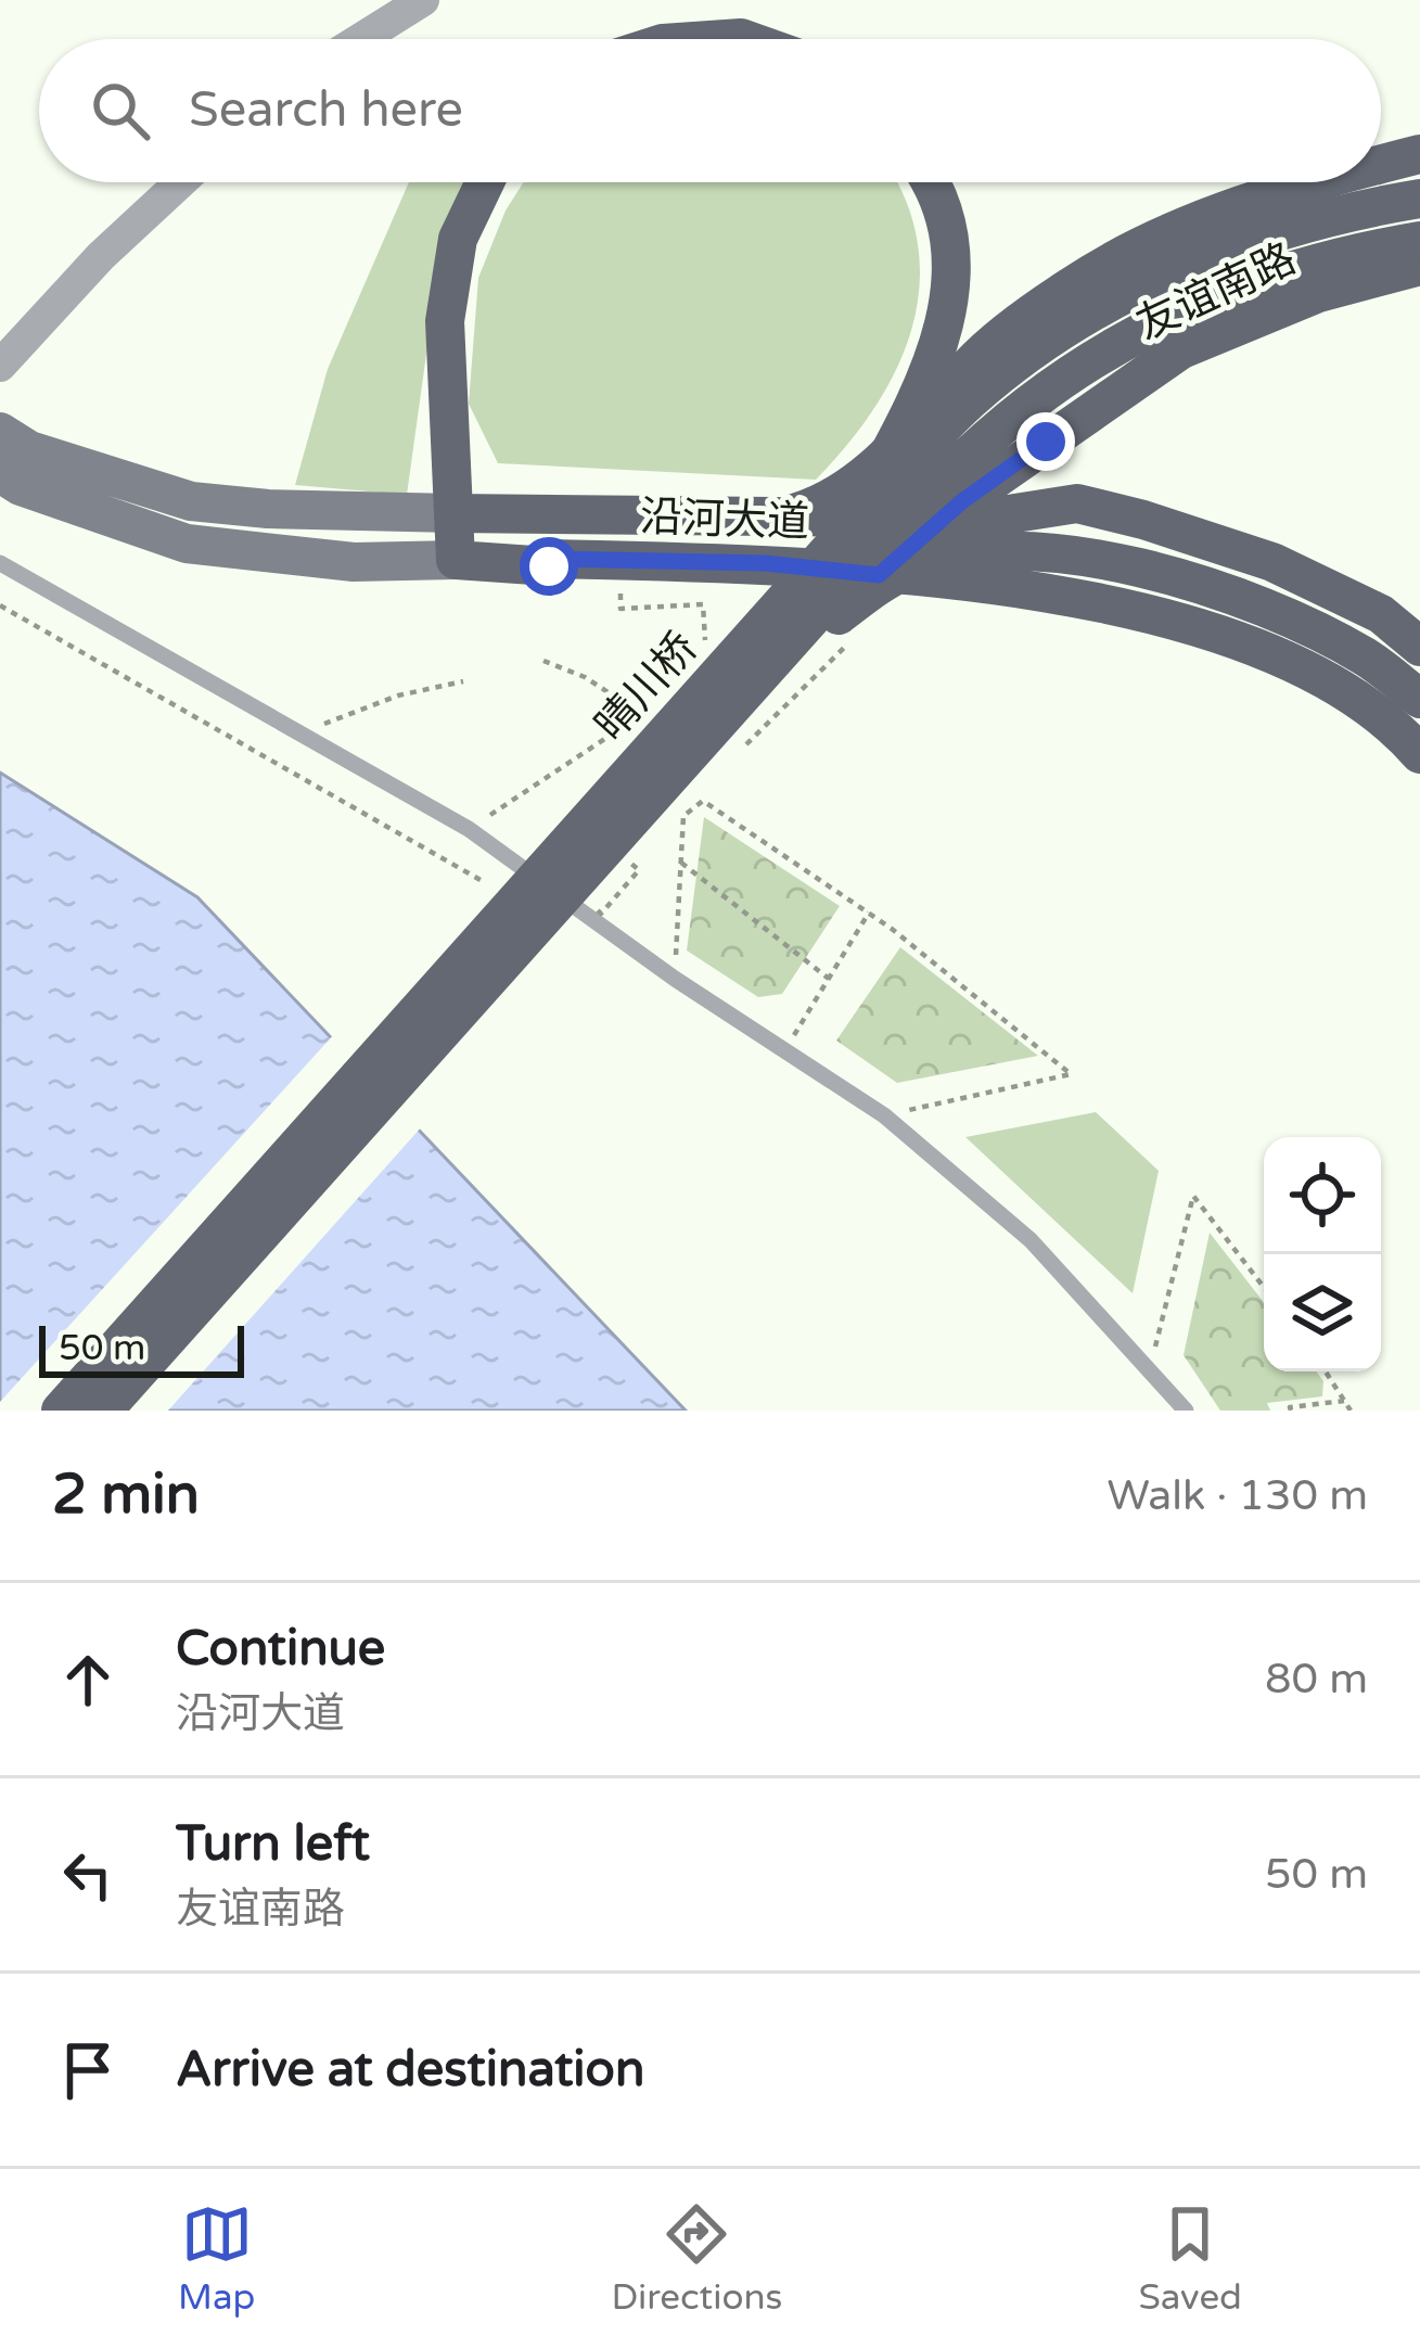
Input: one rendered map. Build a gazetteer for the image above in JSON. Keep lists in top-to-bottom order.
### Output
{
  "streets": {
    "main road": ["友谊南路", "沿河大道", "晴川桥"]
  },
  "crossings": [
    ["友谊南路", "沿河大道"]
  ],
  "scale_bar": "50 m",
  "page": {
    "search": "Search here",
    "scale": "50 m",
    "heading": ["2 min", "Walk · 130 m"],
    "list": [
      ["Continue", "沿河大道", "80 m"],
      ["Turn left", "友谊南路", "50 m"],
      "Arrive at destination"
    ],
    "nav": ["Map", "Directions", "Saved"]
  }
}
